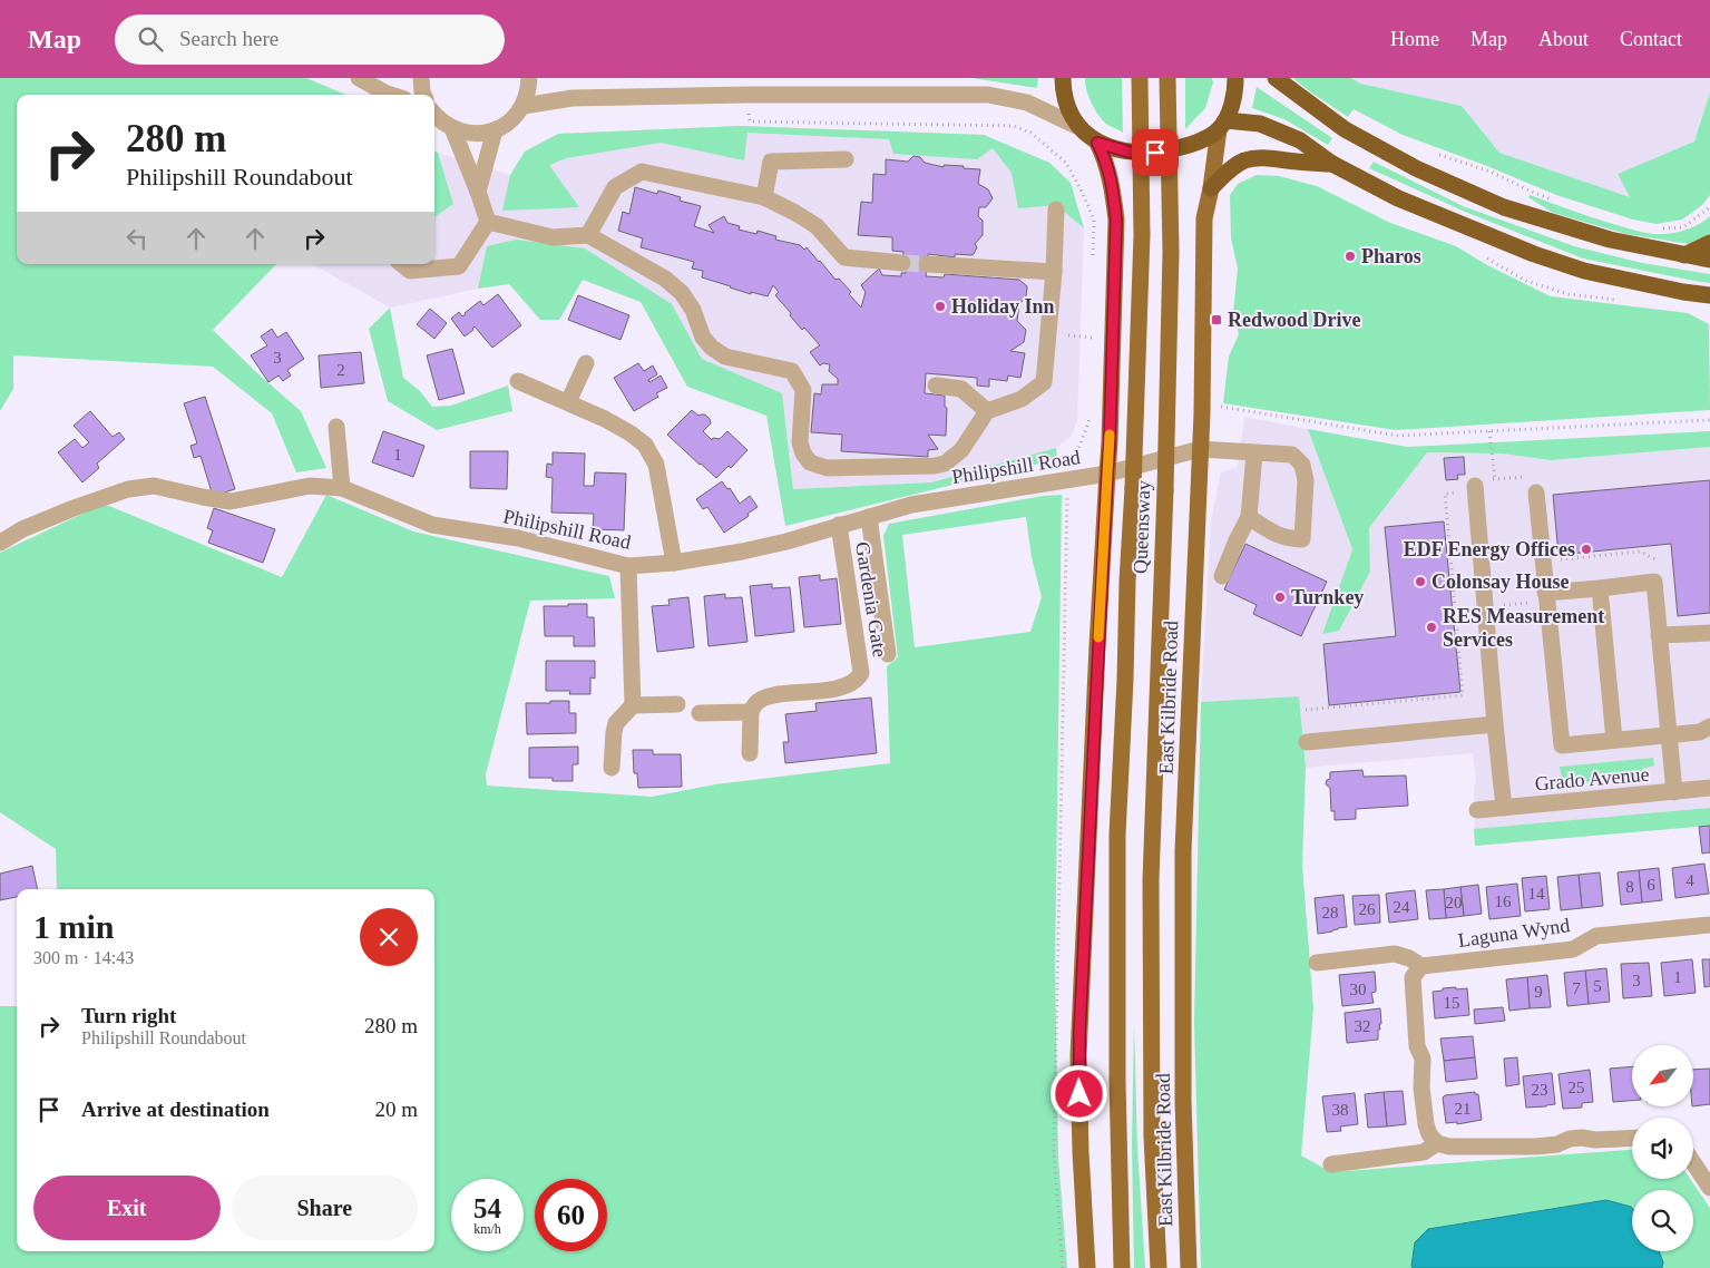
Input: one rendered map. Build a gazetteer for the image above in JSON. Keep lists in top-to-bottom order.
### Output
{
  "streets": {
    "main road": ["Queensway", "East Kilbride Road"],
    "street": [
      "Philipshill Road",
      "Gardenia Gate",
      "Grado Avenue",
      "Laguna Wynd"
    ]
  },
  "crossings": [
    ["Philipshill Road", "Gardenia Gate"],
    ["Philipshill Road", "East Kilbride Road"],
    ["Queensway", "East Kilbride Road"]
  ],
  "places": {
    "other": [
      "Pharos",
      "Holiday Inn",
      "EDF Energy Offices",
      "Colonsay House",
      "Turnkey",
      "RES Measurement Services"
    ],
    "transit": ["Redwood Drive"]
  },
  "house_numbers": [
    "3",
    "2",
    "1",
    "4",
    "6",
    "8",
    "14",
    "16",
    "20",
    "24",
    "26",
    "28",
    "1",
    "3",
    "5",
    "7",
    "30",
    "9",
    "15",
    "32",
    "25",
    "23",
    "21",
    "38"
  ],
  "north": "bottom left",
  "page": {
    "header": "Map",
    "search": "Search here",
    "nav": [
      "Home",
      "Map",
      "About",
      "Contact"
    ],
    "turn": ["280 m", "Philipshill Roundabout"],
    "heading": ["1 min", "300 m · 14:43"],
    "list": [
      {
        "name": "Turn right",
        "note": "Philipshill Roundabout",
        "value": "280 m"
      },
      {
        "name": "Arrive at destination",
        "value": "20 m"
      }
    ],
    "buttons": ["Exit", "Share"],
    "speed": "54 km/h",
    "limit": "60"
  }
}
